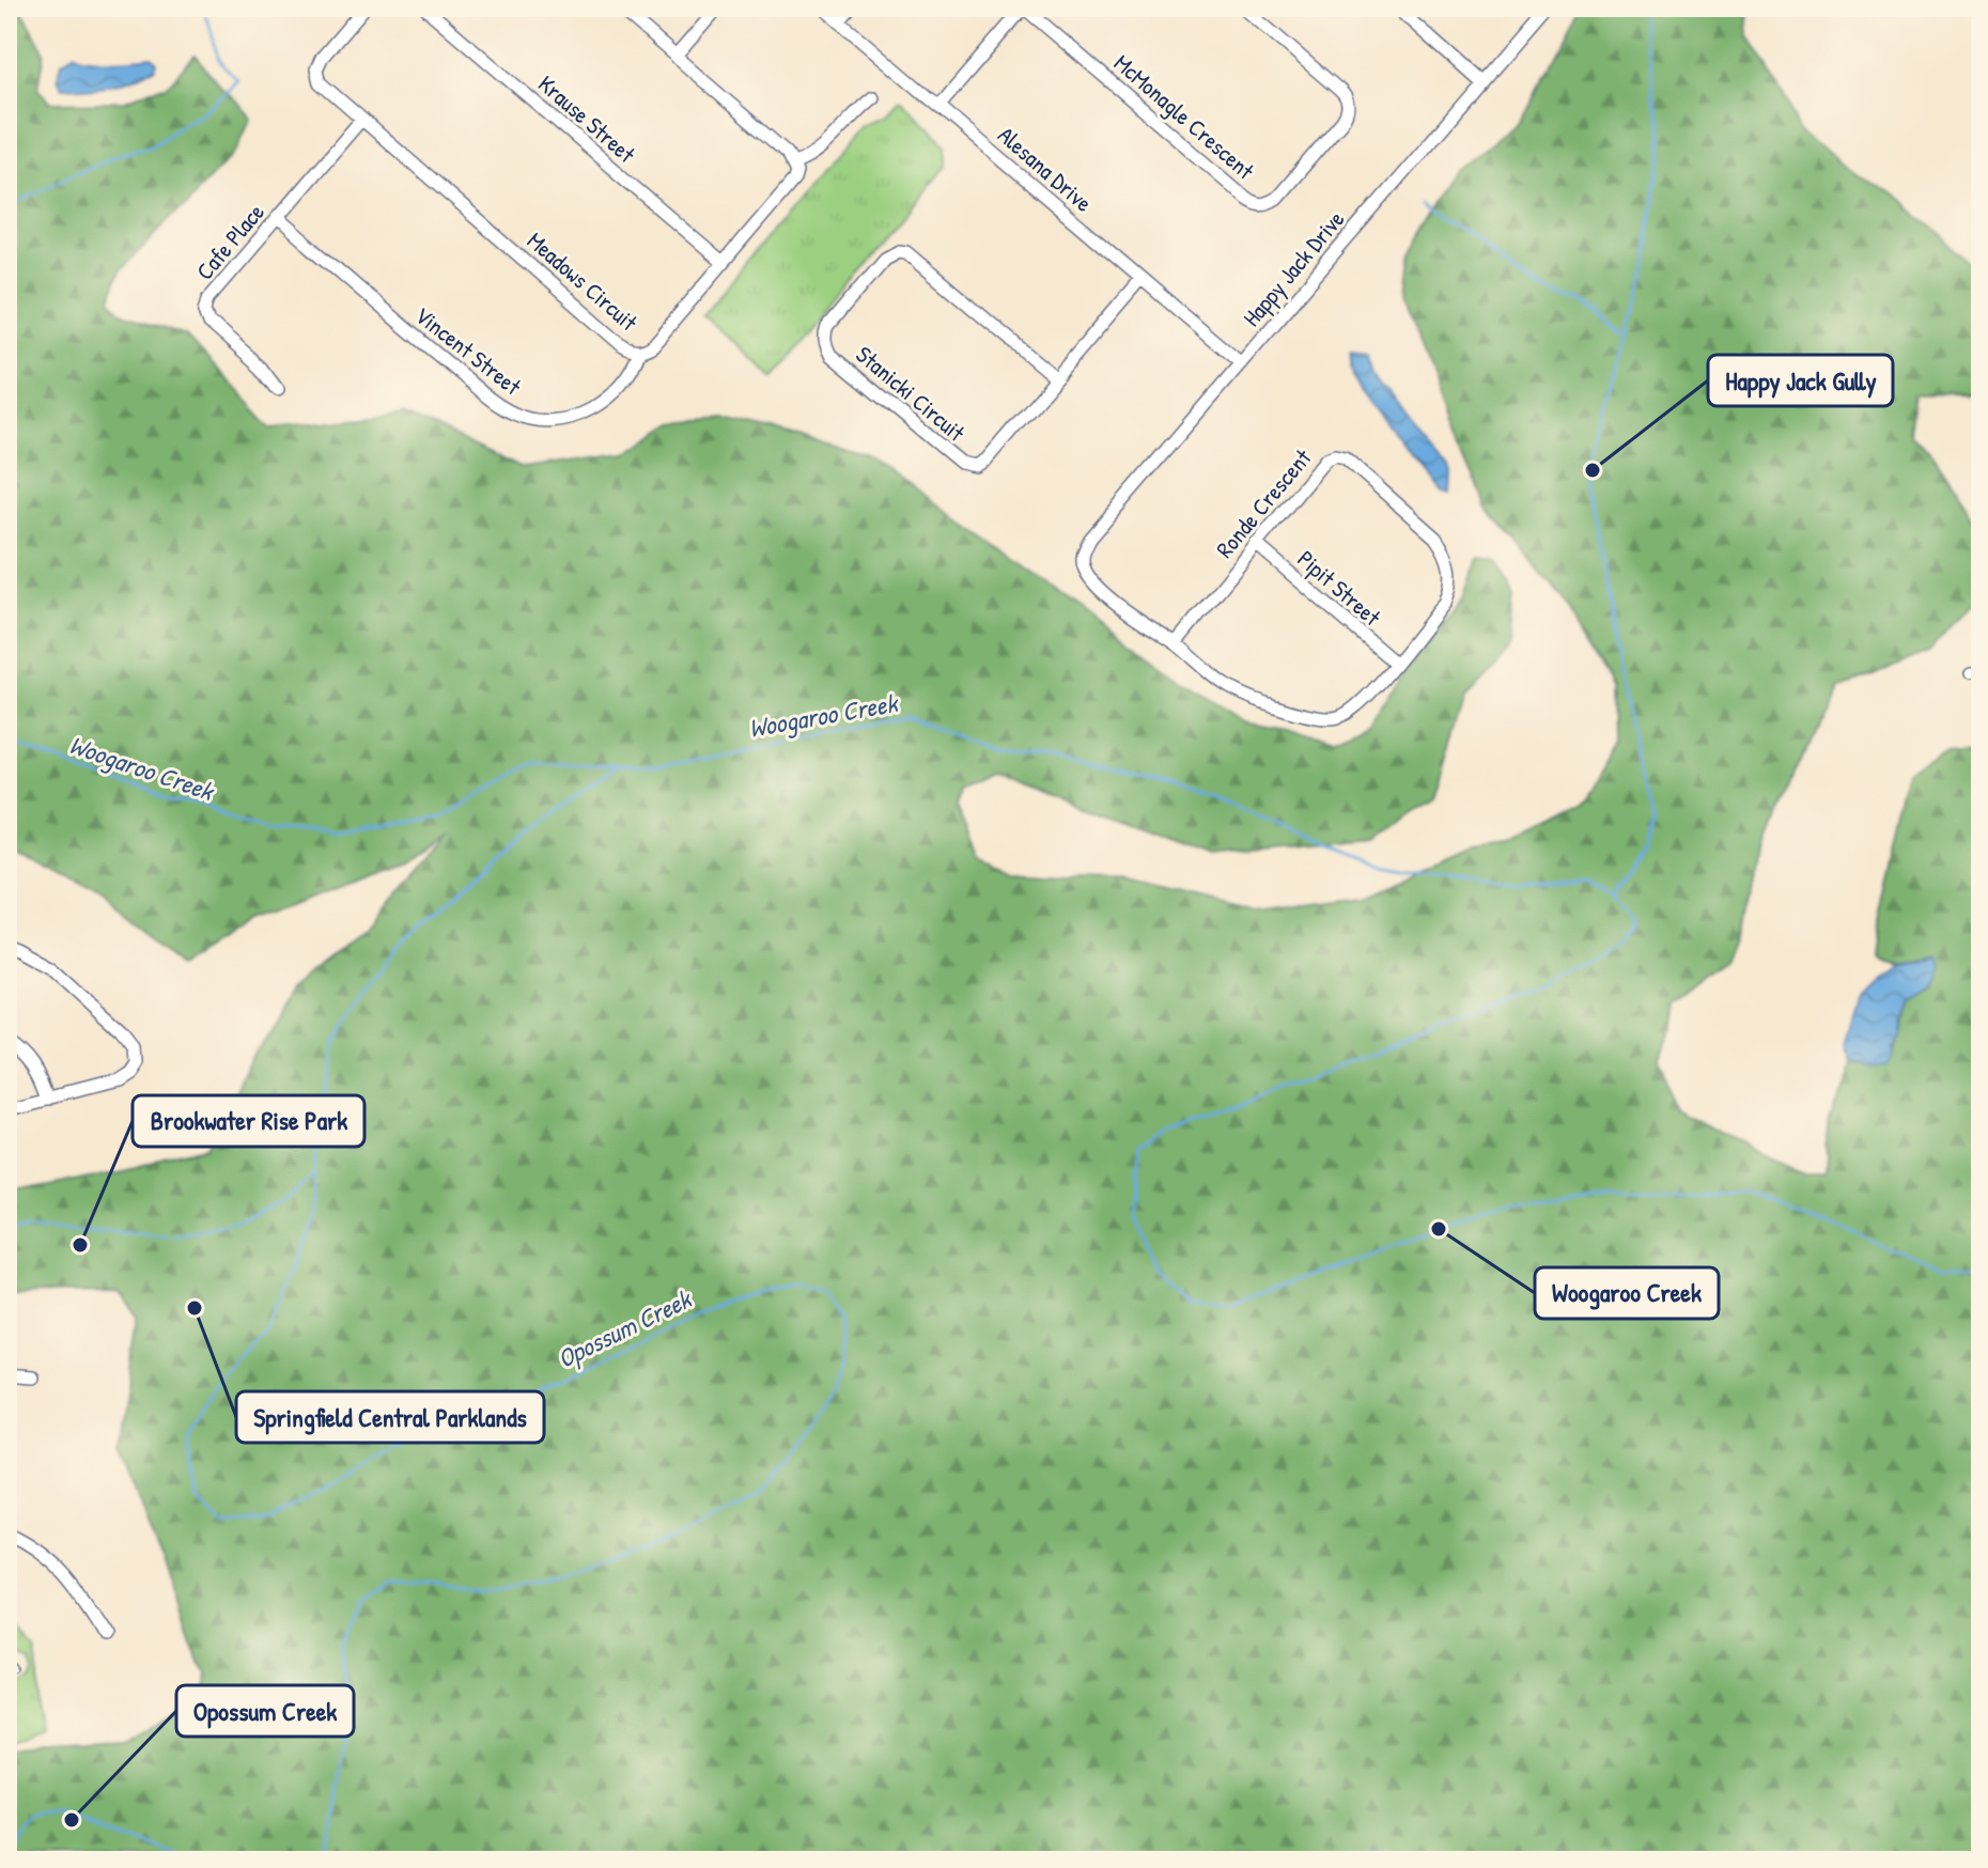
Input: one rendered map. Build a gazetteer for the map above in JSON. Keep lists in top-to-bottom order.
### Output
{
  "streets": {
    "street": [
      "McMonagle Crescent",
      "Krause Street",
      "Alesana Drive",
      "Cafe Place",
      "Happy Jack Drive",
      "Meadows Circuit",
      "Vincent Street",
      "Stanicki Circuit",
      "Ronde Crescent",
      "Pipit Street"
    ]
  },
  "crossings": [
    ["Krause Street", "Meadows Circuit"],
    ["Alesana Drive", "Happy Jack Drive"],
    ["Alesana Drive", "Stanicki Circuit"],
    ["Cafe Place", "Meadows Circuit"],
    ["Cafe Place", "Vincent Street"],
    ["Happy Jack Drive", "Ronde Crescent"],
    ["Meadows Circuit", "Vincent Street"],
    ["Ronde Crescent", "Pipit Street"]
  ],
  "water": ["Woogaroo Creek", "Opossum Creek"],
  "places": [
    "Happy Jack Gully",
    "Woogaroo Creek",
    "Brookwater Rise Park",
    "Springfield Central Parklands",
    "Opossum Creek"
  ]
}
